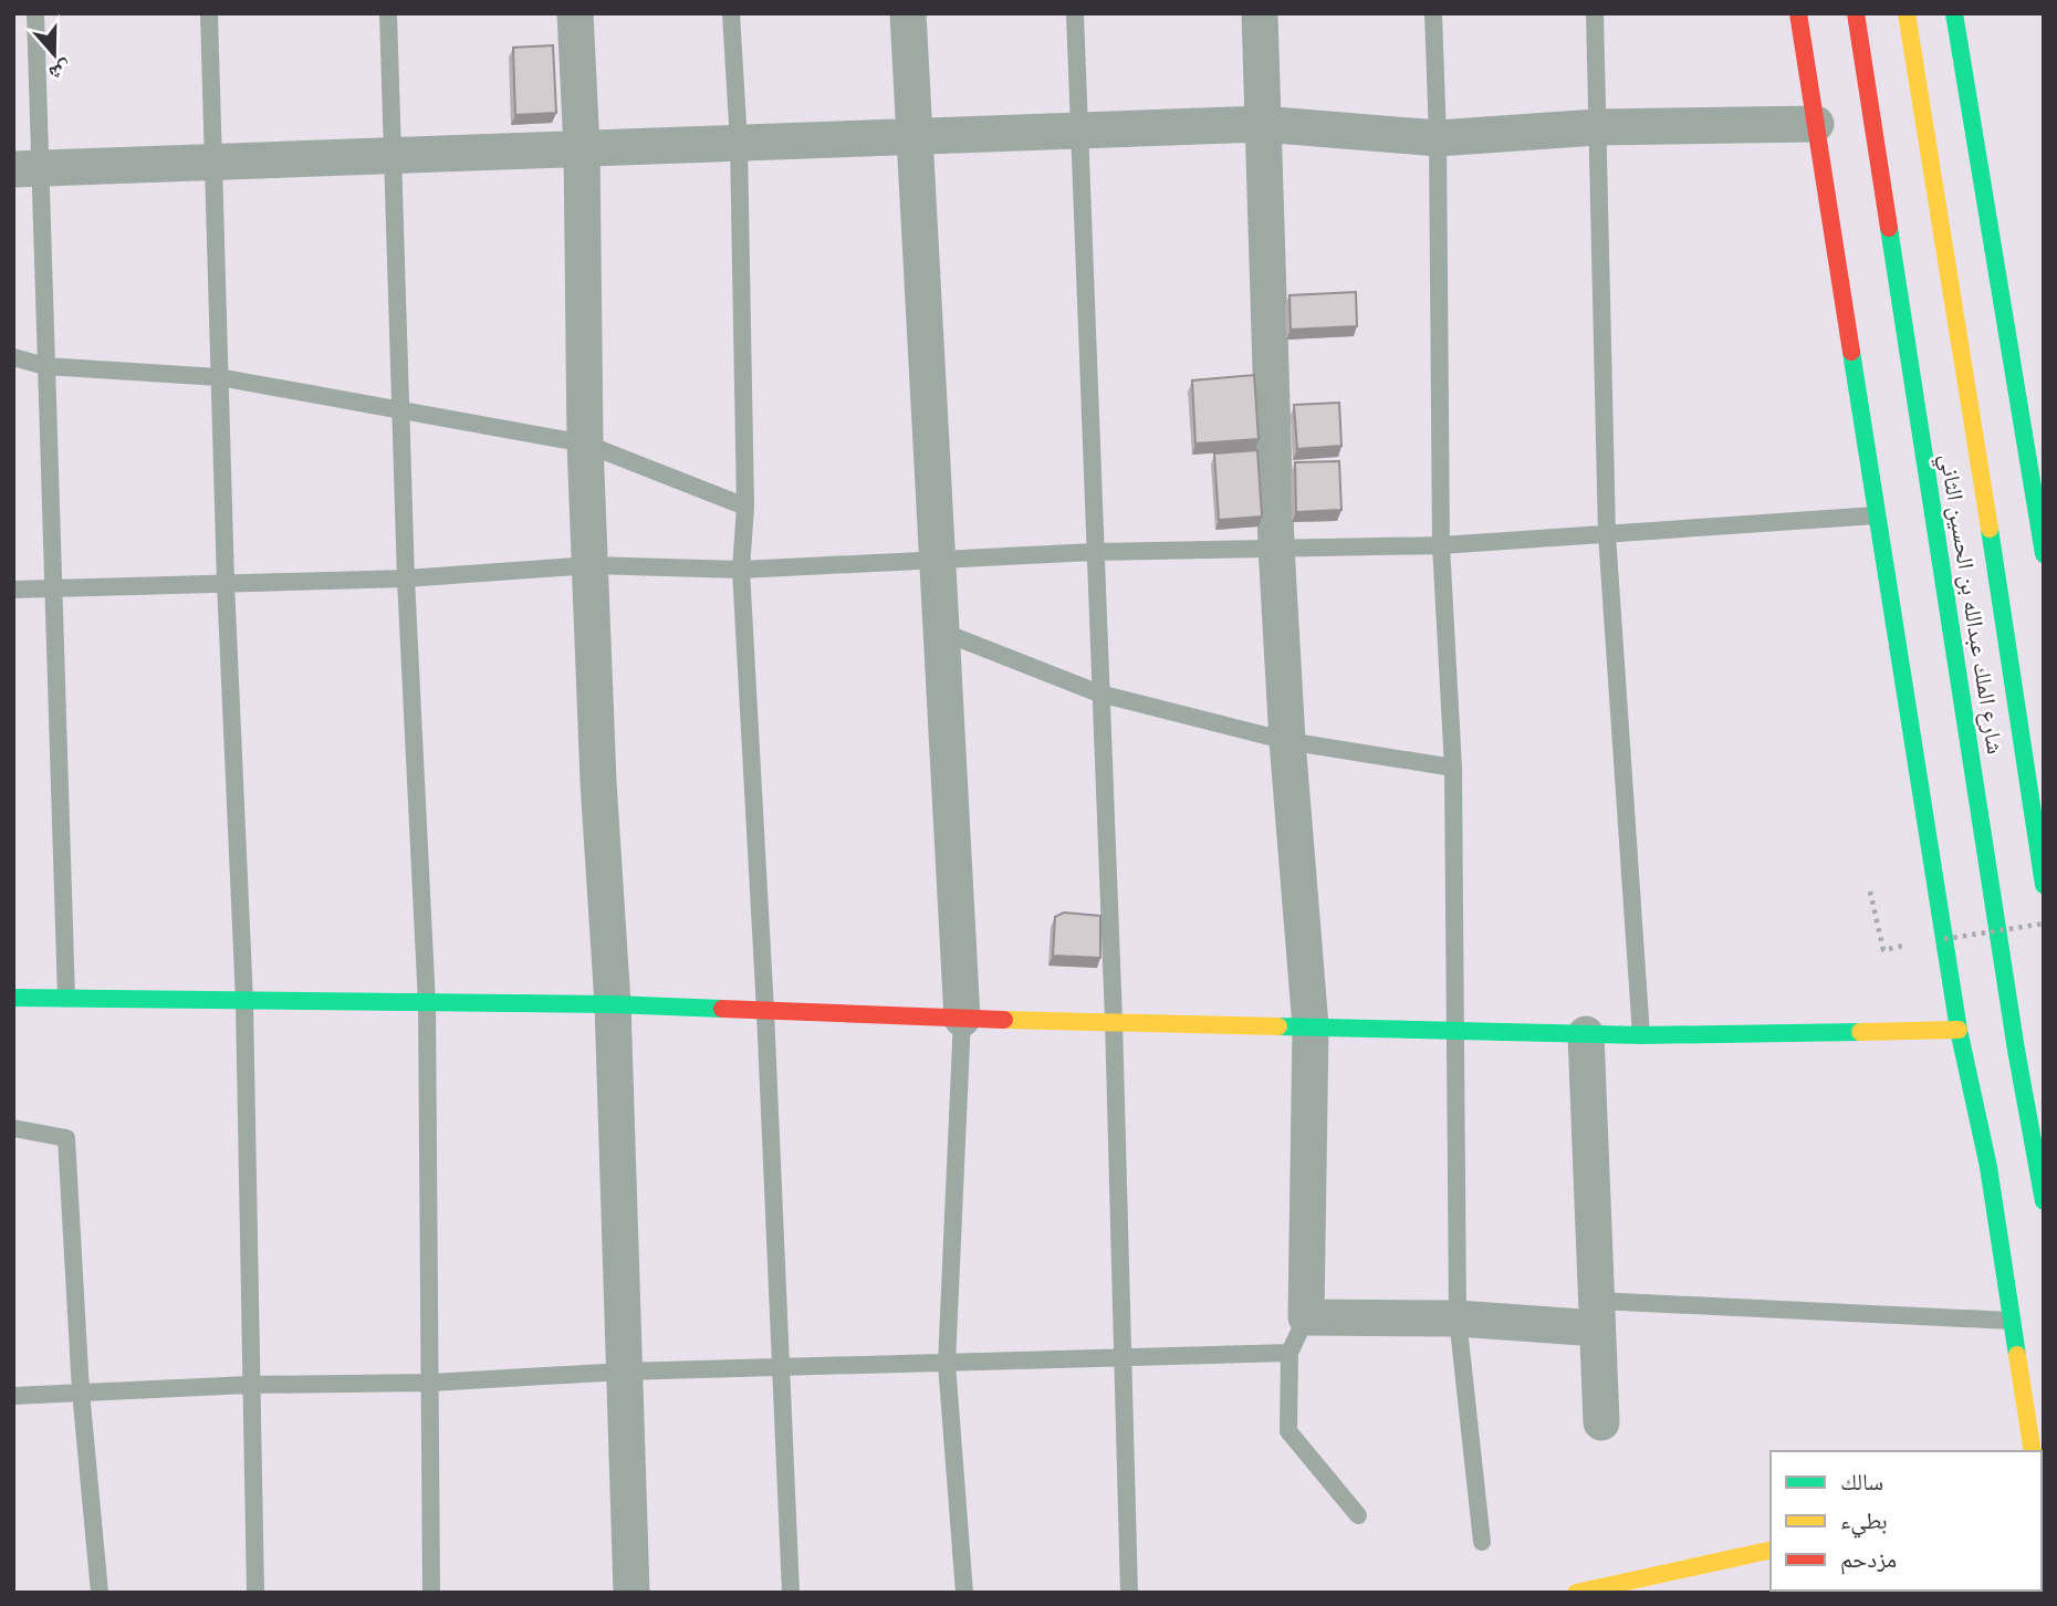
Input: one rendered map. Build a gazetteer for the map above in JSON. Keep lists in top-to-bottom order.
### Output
{
  "streets": {
    "main road": ["شارع الملك عبدالله بن الحسين الثاني"]
  },
  "legend": ["سالك", "بطيء", "مزدحم"],
  "north": "bottom"
}
